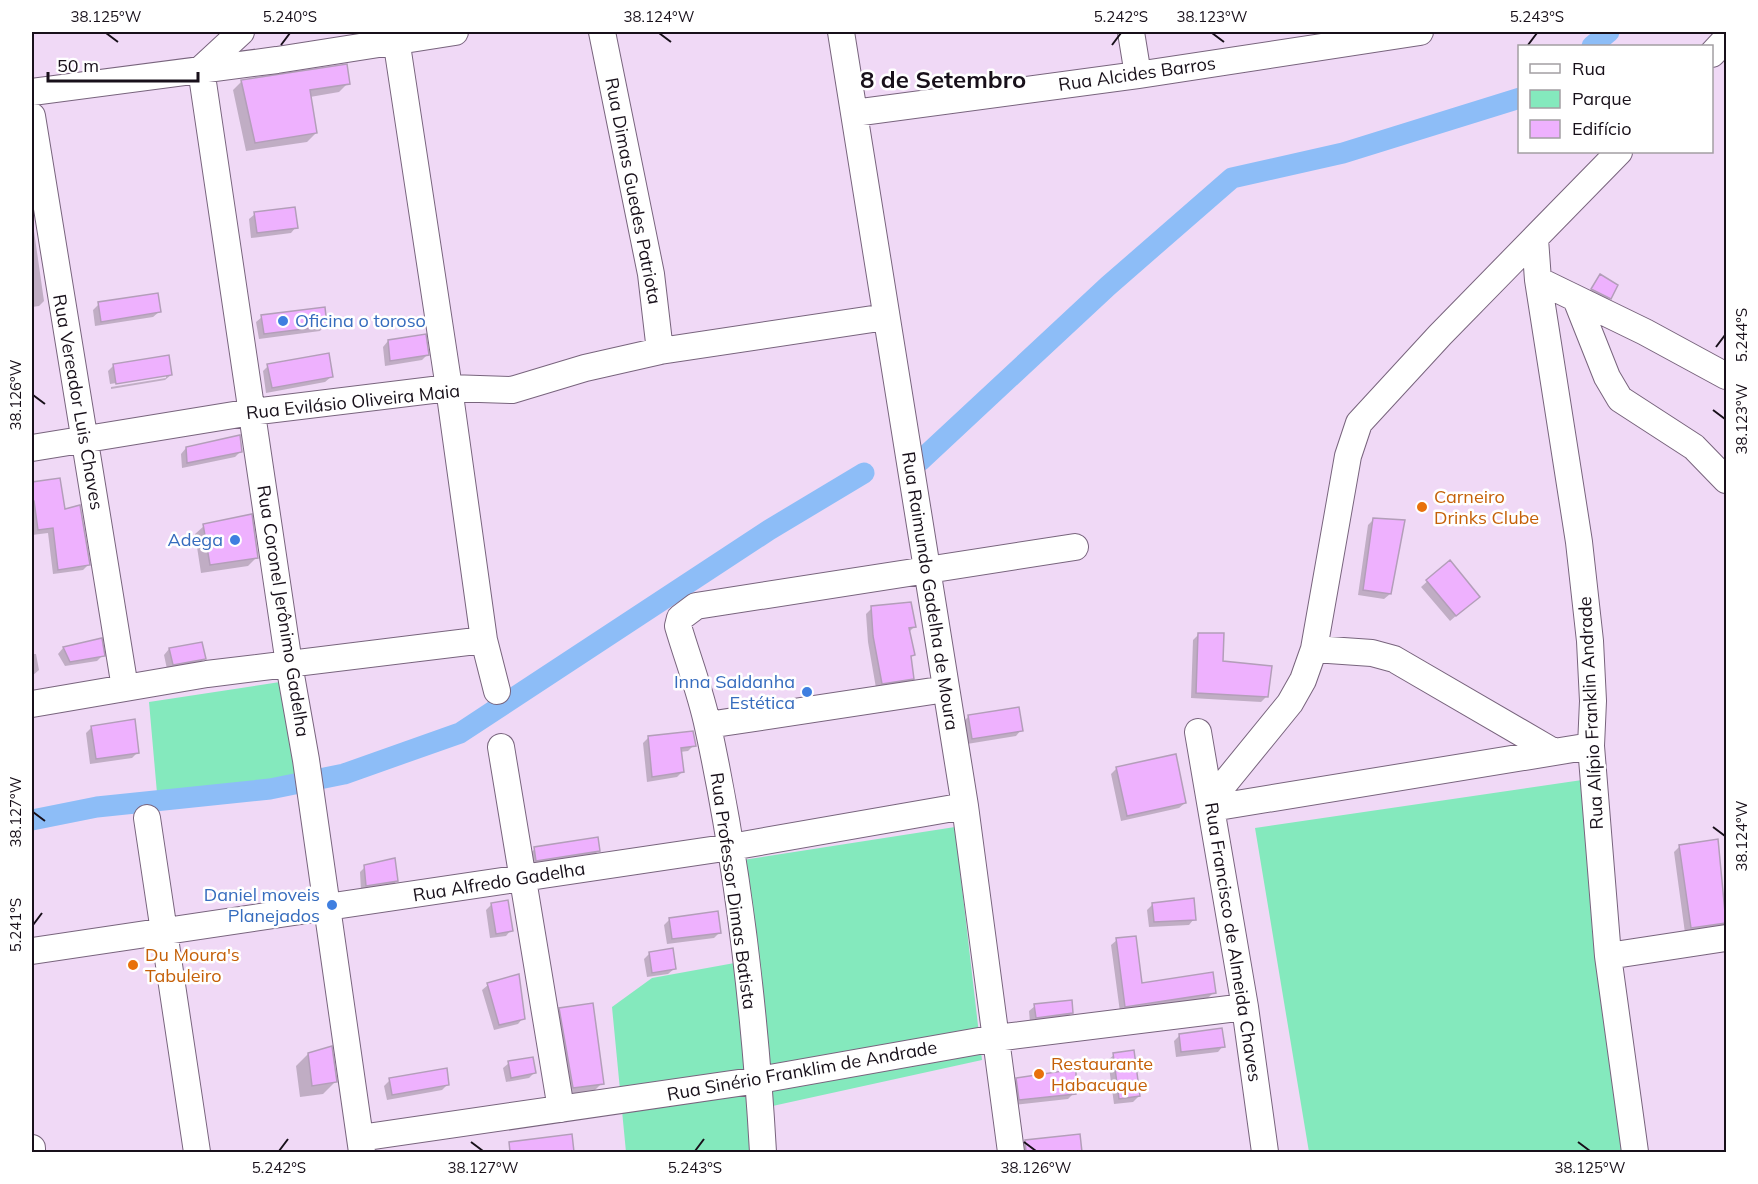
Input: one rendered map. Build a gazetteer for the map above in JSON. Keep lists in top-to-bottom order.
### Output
{
  "streets": {
    "street": [
      "Rua Alcides Barros",
      "Rua Dimas Guedes Patriota",
      "Rua Vereador Luis Chaves",
      "Rua Evilásio Oliveira Maia",
      "Rua Raimundo Gadelha de Moura",
      "Rua Coronel Jerônimo Gadelha",
      "Rua Alípio Franklin Andrade",
      "Rua Alfredo Gadelha",
      "Rua Professor Dimas Batista",
      "Rua Francisco de Almeida Chaves",
      "Rua Sinério Franklim de Andrade"
    ]
  },
  "crossings": [
    ["Rua Alcides Barros", "Rua Raimundo Gadelha de Moura"],
    ["Rua Dimas Guedes Patriota", "Rua Evilásio Oliveira Maia"],
    ["Rua Vereador Luis Chaves", "Rua Evilásio Oliveira Maia"],
    ["Rua Evilásio Oliveira Maia", "Rua Raimundo Gadelha de Moura"],
    ["Rua Evilásio Oliveira Maia", "Rua Coronel Jerônimo Gadelha"],
    ["Rua Raimundo Gadelha de Moura", "Rua Alfredo Gadelha"],
    ["Rua Raimundo Gadelha de Moura", "Rua Professor Dimas Batista"],
    ["Rua Raimundo Gadelha de Moura", "Rua Sinério Franklim de Andrade"],
    ["Rua Coronel Jerônimo Gadelha", "Rua Alfredo Gadelha"],
    ["Rua Coronel Jerônimo Gadelha", "Rua Sinério Franklim de Andrade"],
    ["Rua Alfredo Gadelha", "Rua Professor Dimas Batista"],
    ["Rua Professor Dimas Batista", "Rua Sinério Franklim de Andrade"],
    ["Rua Francisco de Almeida Chaves", "Rua Sinério Franklim de Andrade"]
  ],
  "districts": ["8 de Setembro"],
  "places": [
    "Oficina o toroso",
    "Carneiro Drinks Clube",
    "Adega",
    "Inna Saldanha Estética",
    "Daniel moveis Planejados",
    "Du Moura's Tabuleiro",
    "Restaurante Habacuque"
  ],
  "legend": ["Rua", "Parque", "Edifício"],
  "scale_bar": "50 m",
  "coordinates": [
    "38.125°W",
    "5.240°S",
    "38.124°W",
    "5.242°S",
    "38.123°W",
    "5.243°S",
    "5.244°S",
    "38.126°W",
    "38.127°W",
    "5.241°S"
  ]
}
